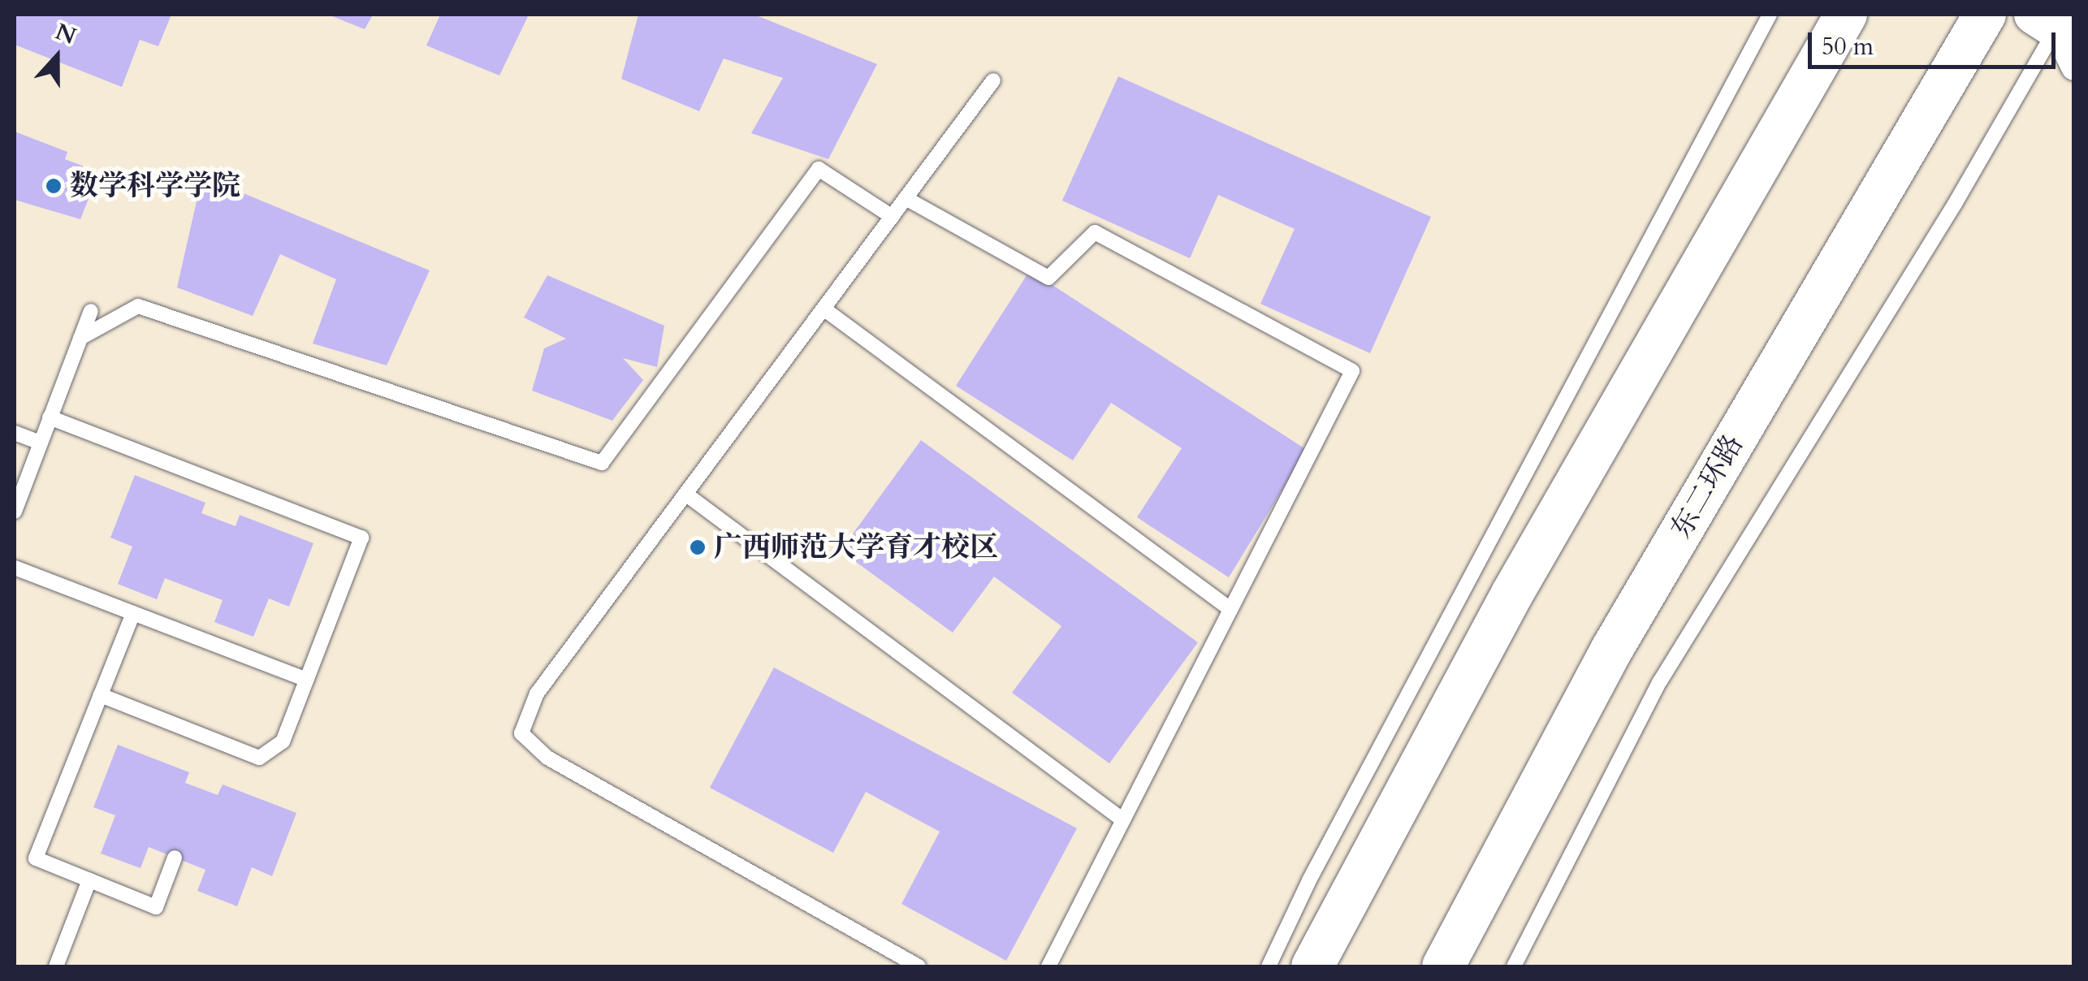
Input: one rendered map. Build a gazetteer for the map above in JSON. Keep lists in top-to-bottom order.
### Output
{
  "streets": {
    "main road": ["东二环路"]
  },
  "places": ["数学科学学院", "广西师范大学育才校区"],
  "scale_bar": "50 m",
  "north": "top"
}
